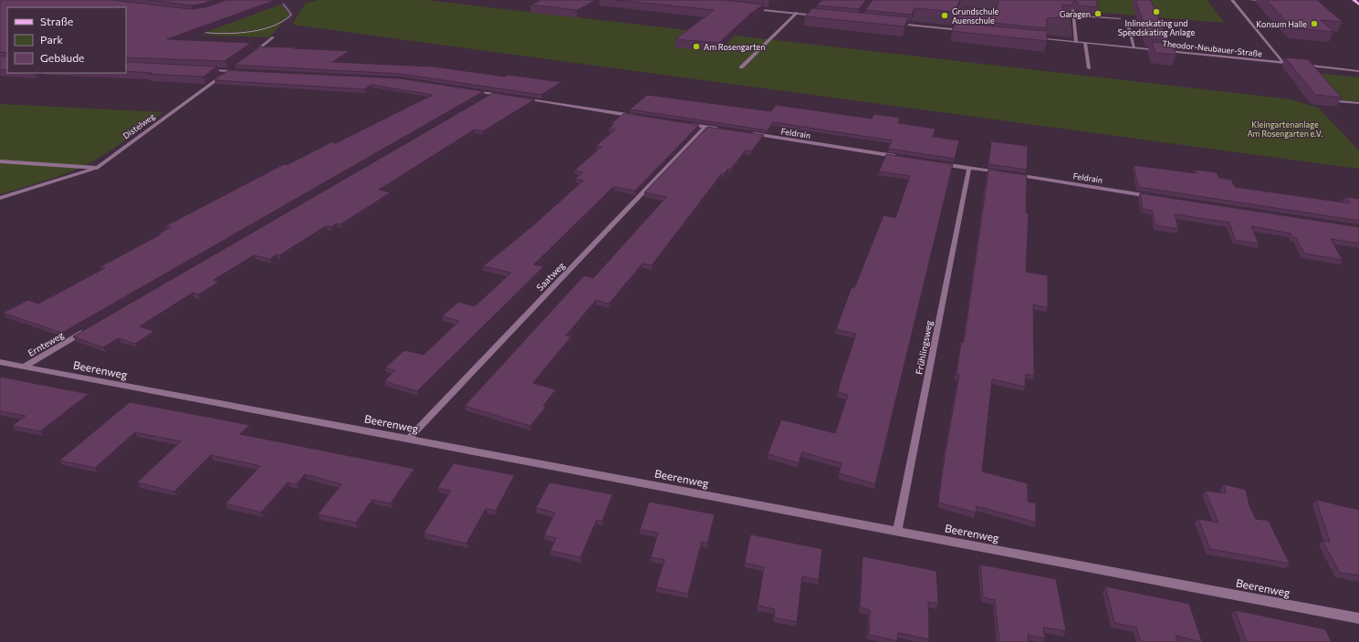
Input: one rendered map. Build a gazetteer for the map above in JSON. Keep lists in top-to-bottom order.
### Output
{
  "streets": {
    "street": [
      "Theodor-Neubauer-Straße",
      "Distelweg",
      "Feldrain",
      "Saatweg",
      "Ernteweg",
      "Frühlingsweg",
      "Beerenweg"
    ]
  },
  "crossings": [
    ["Saatweg", "Beerenweg"],
    ["Ernteweg", "Beerenweg"],
    ["Frühlingsweg", "Beerenweg"]
  ],
  "parks": ["Kleingartenanlage Am Rosengarten e.V."],
  "places": [
    "Inlineskating und Speedskating Anlage",
    "Garagen",
    "Grundschule Auenschule",
    "Konsum Halle",
    "Am Rosengarten"
  ],
  "legend": ["Straße", "Park", "Gebäude"]
}
